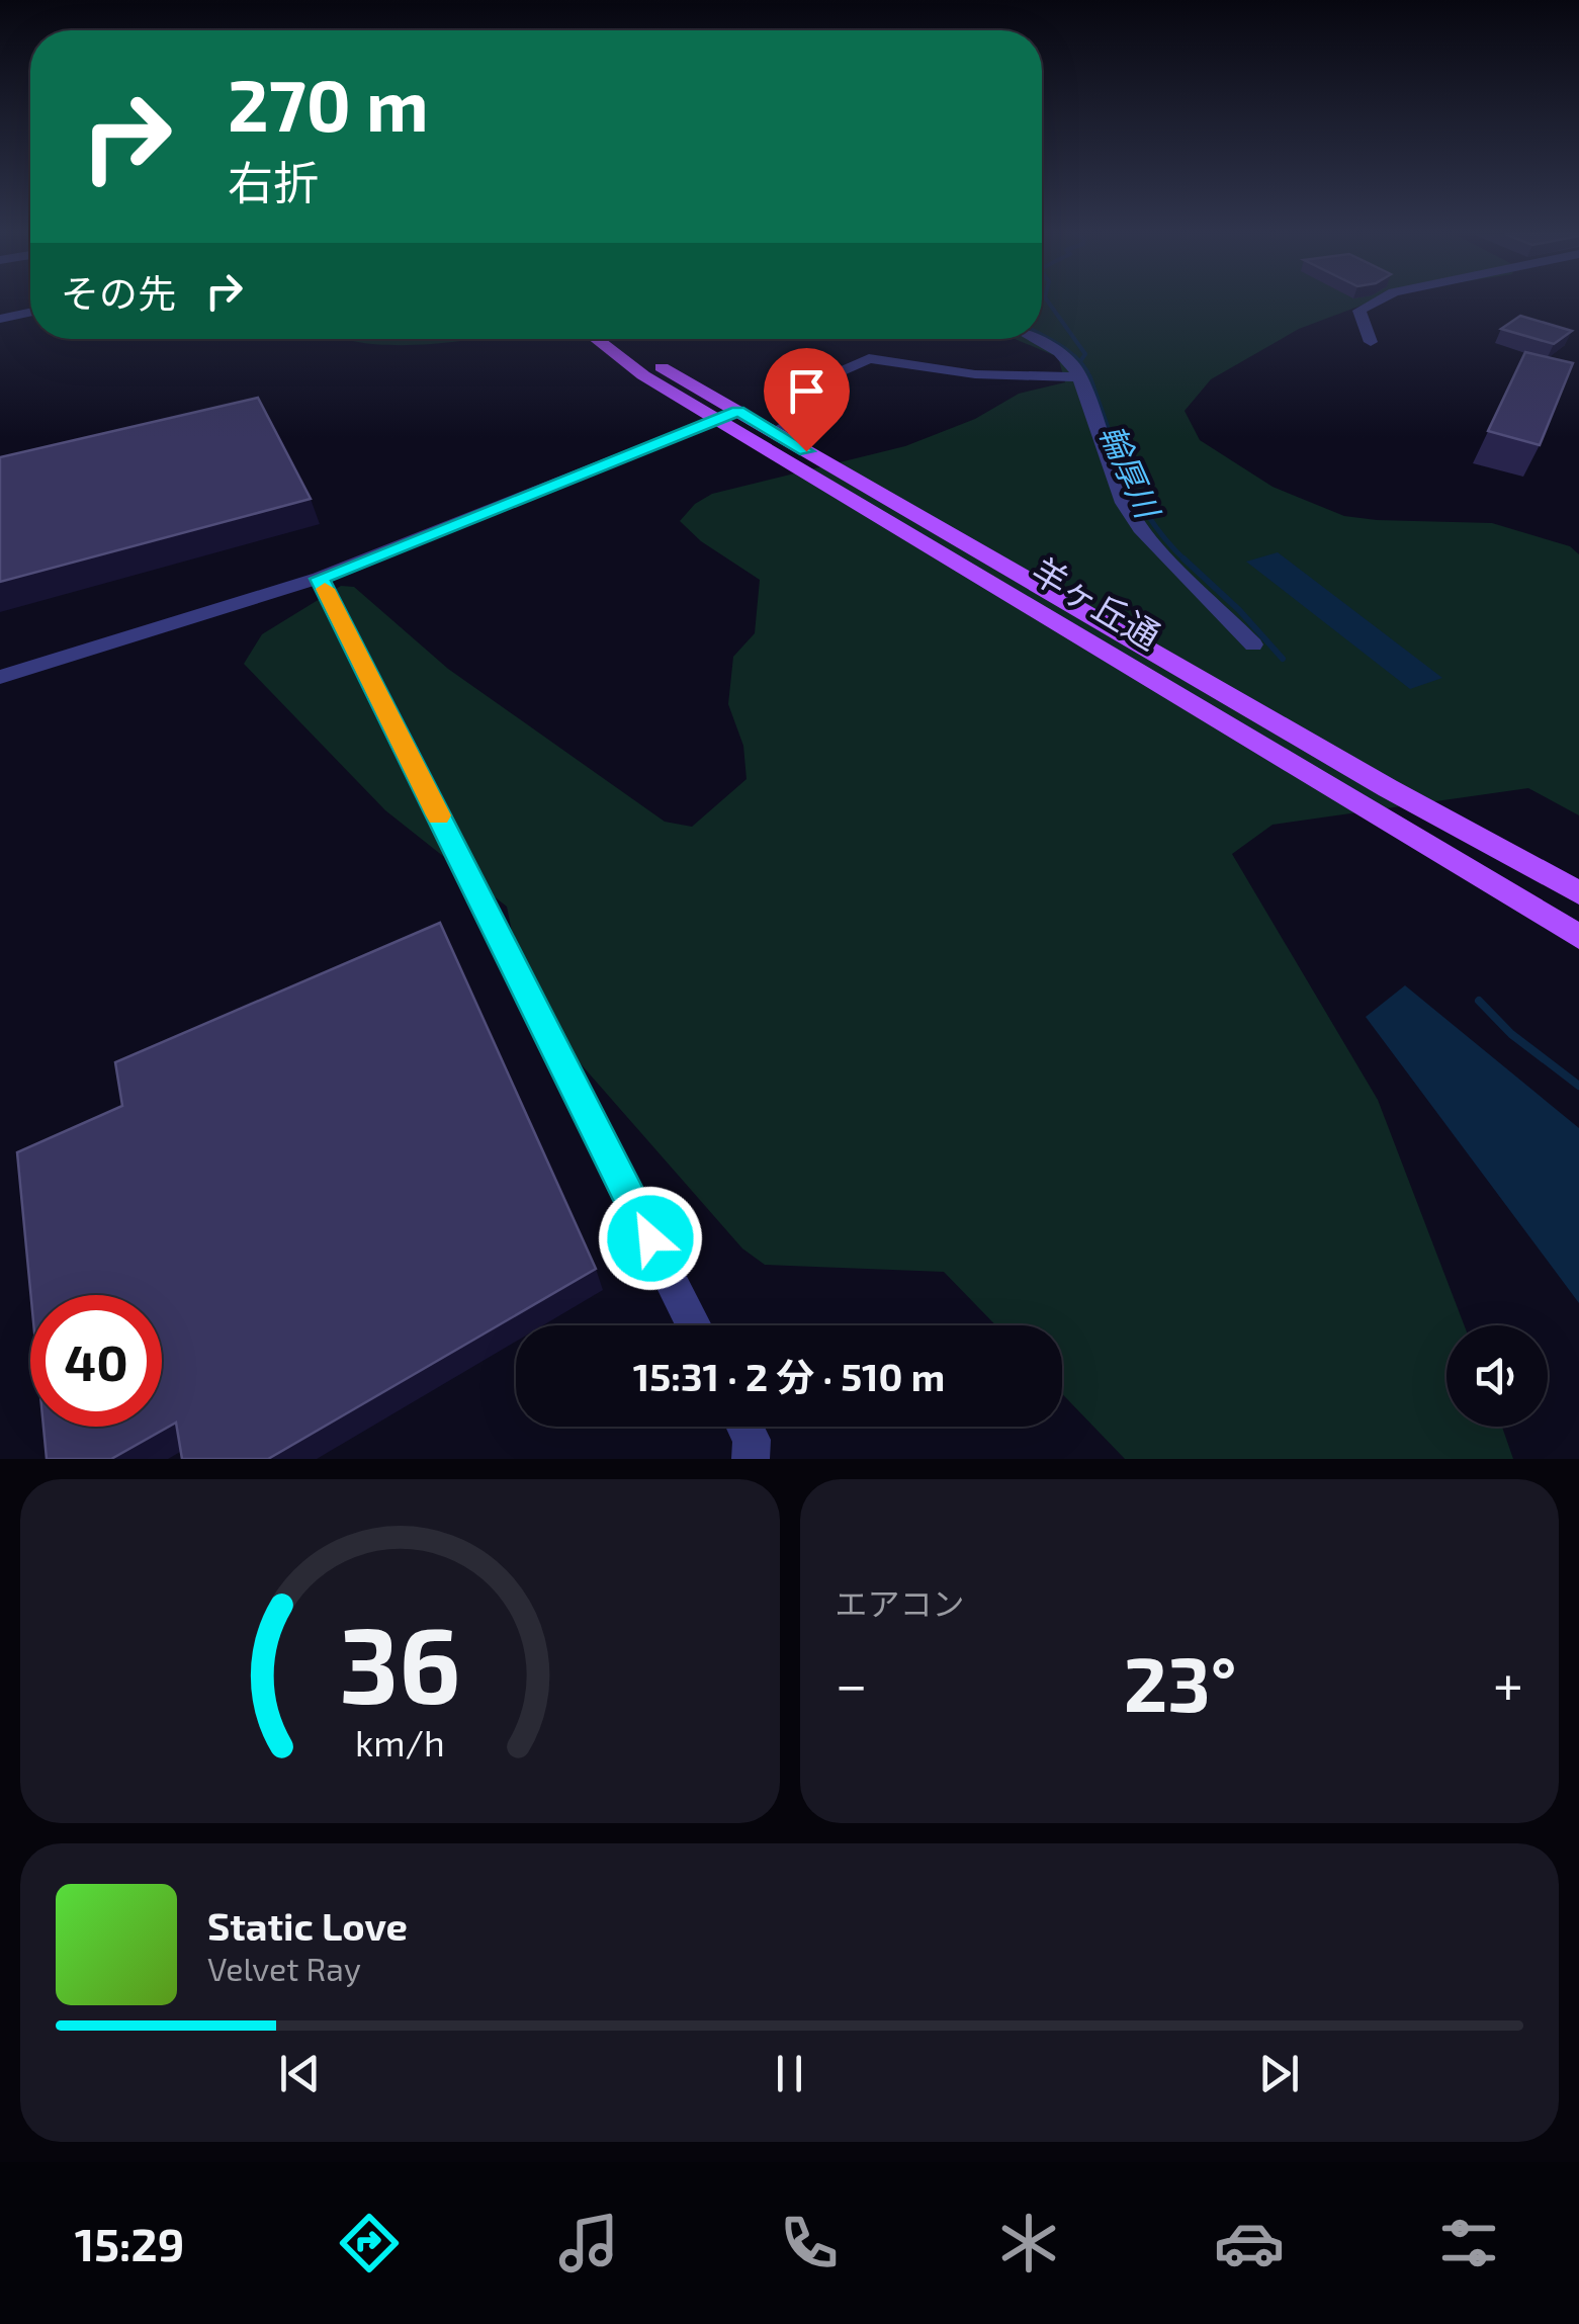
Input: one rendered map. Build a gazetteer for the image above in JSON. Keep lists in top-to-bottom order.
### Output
{
  "streets": {
    "main road": ["羊ヶ丘通"]
  },
  "water": ["輪厚川"],
  "page": {
    "turn": ["270 m", "右折"],
    "then": "その先",
    "limit": "40",
    "trip": "15:31 · 2 分 · 510 m",
    "tile": "エアコン",
    "heat": ["−", "23°", "+"],
    "song": ["Static Love", "Velvet Ray"],
    "tabs": "15:29",
    "gauge": ["36", "km/h"]
  }
}
